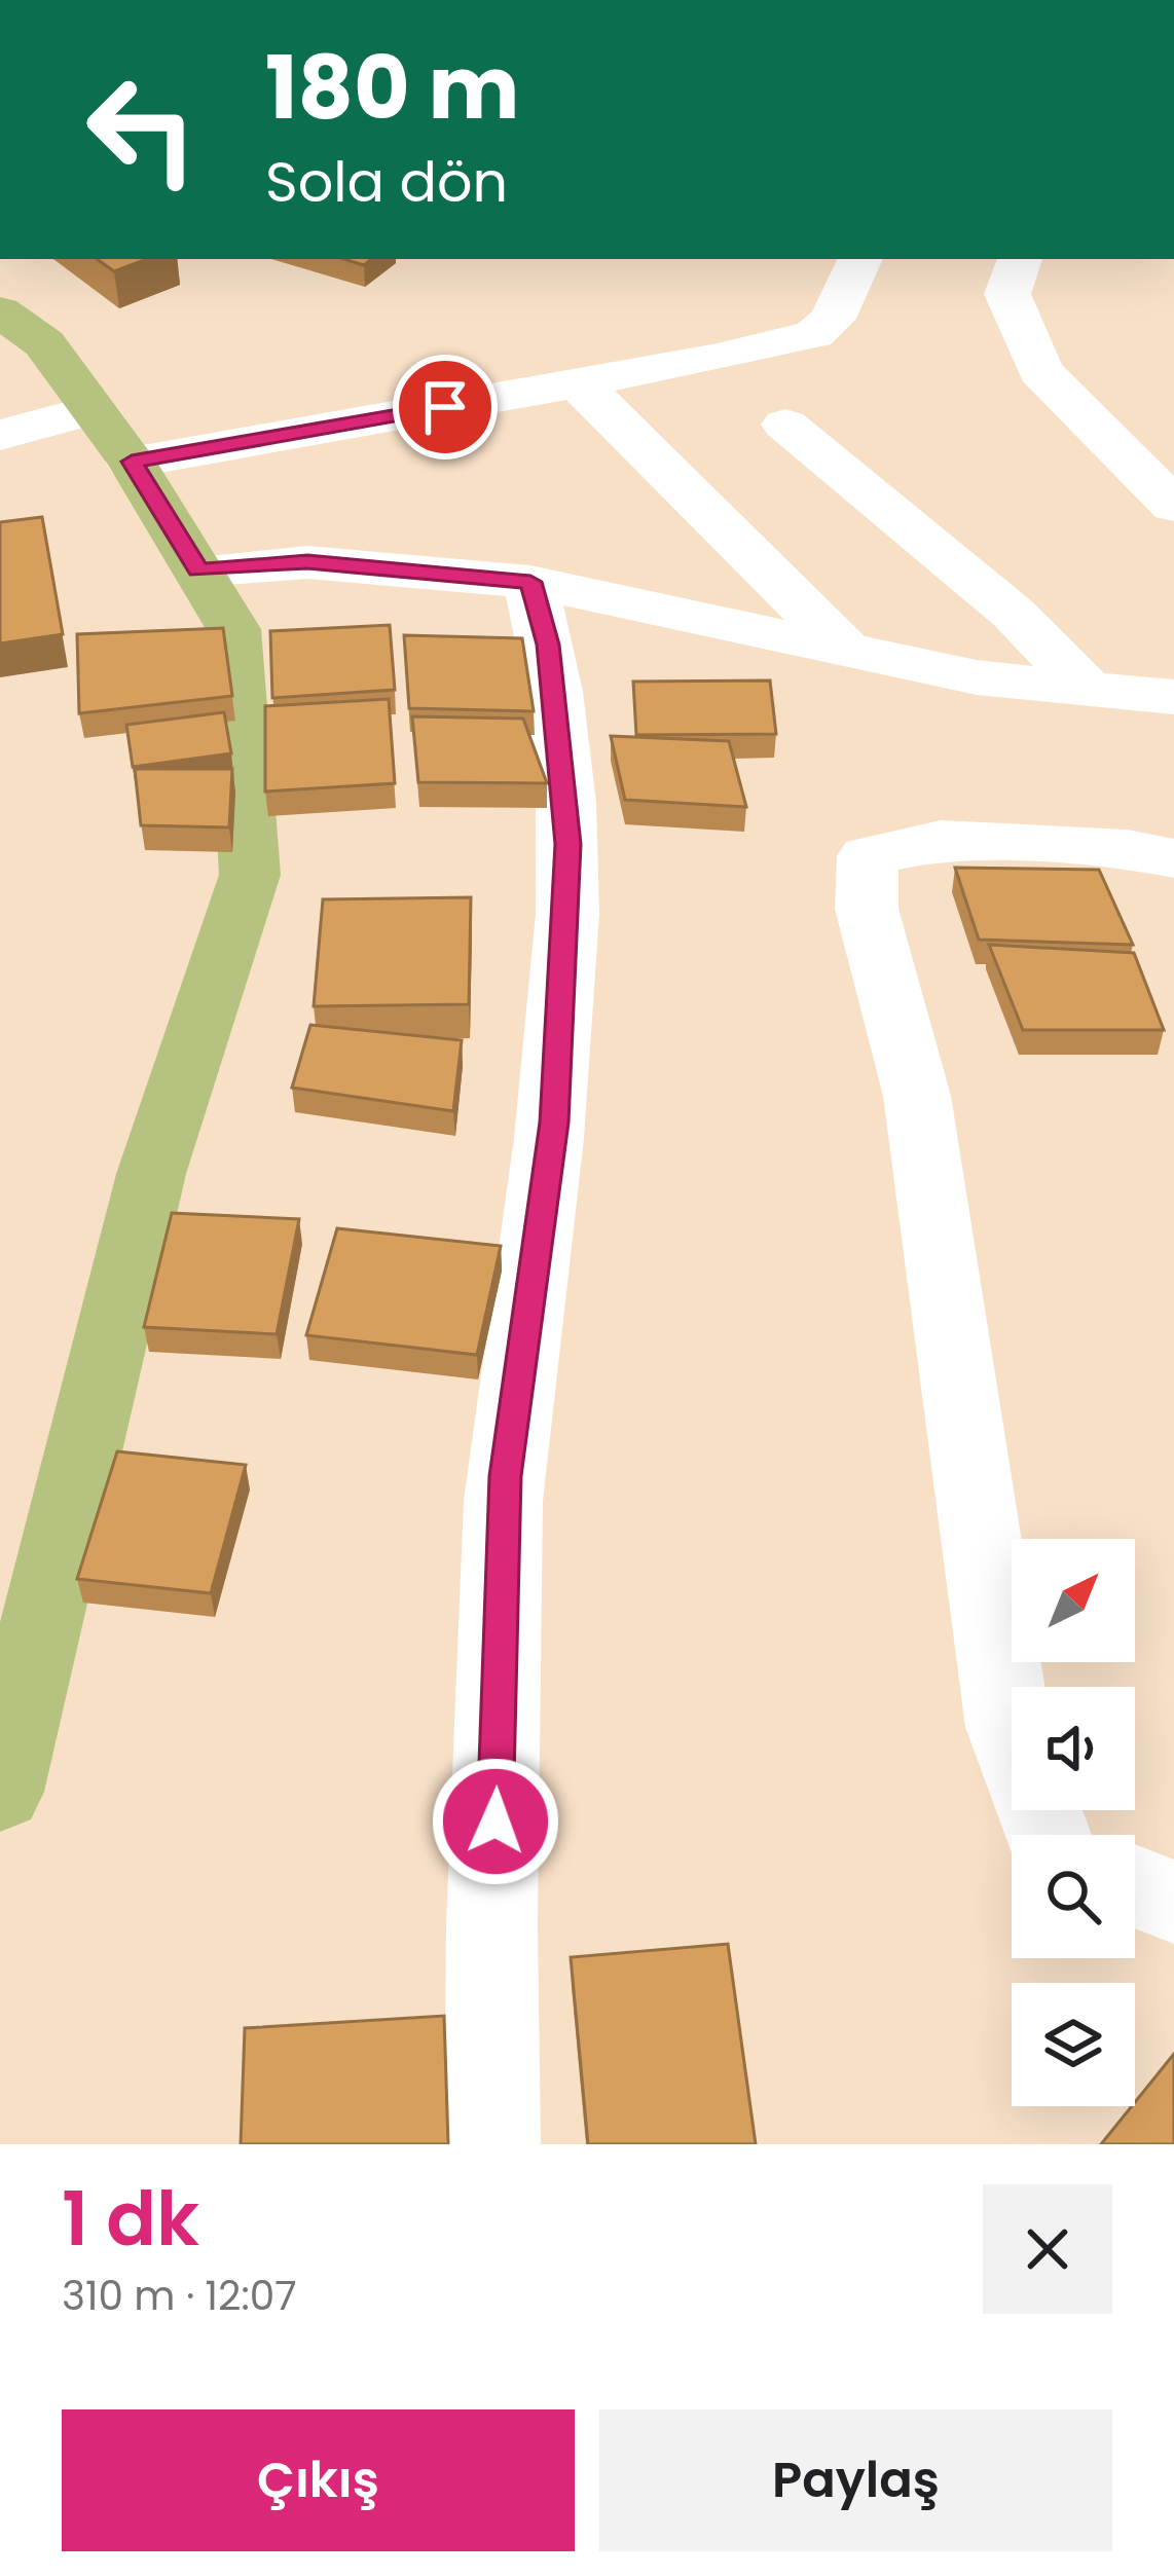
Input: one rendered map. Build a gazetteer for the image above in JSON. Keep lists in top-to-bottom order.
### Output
{
  "north": "top right",
  "page": {
    "turn": ["180 m", "Sola dön"],
    "heading": ["1 dk", "310 m · 12:07"],
    "buttons": ["Çıkış", "Paylaş"]
  }
}
